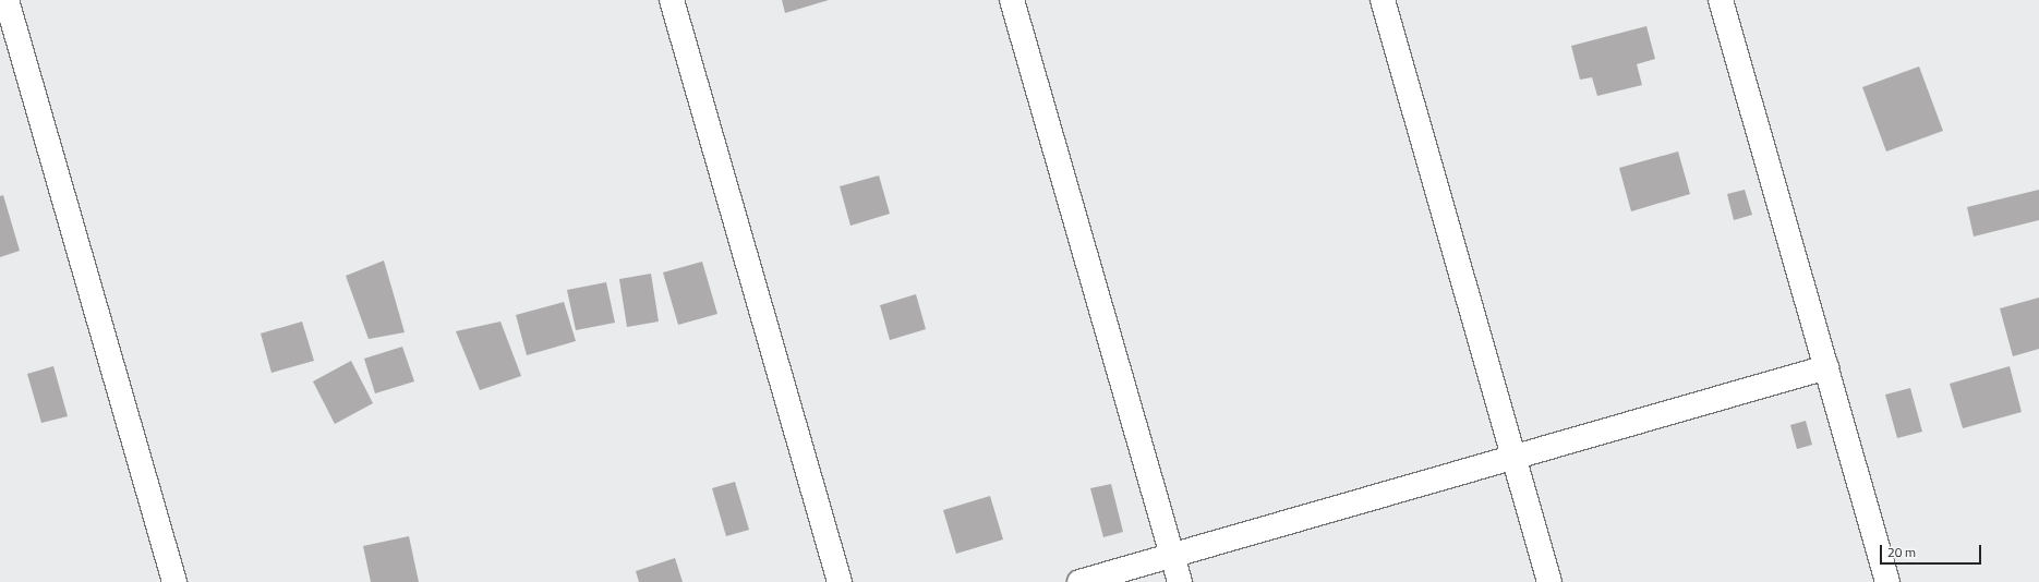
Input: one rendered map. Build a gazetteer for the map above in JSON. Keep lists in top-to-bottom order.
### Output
{
  "scale_bar": "20 m"
}
